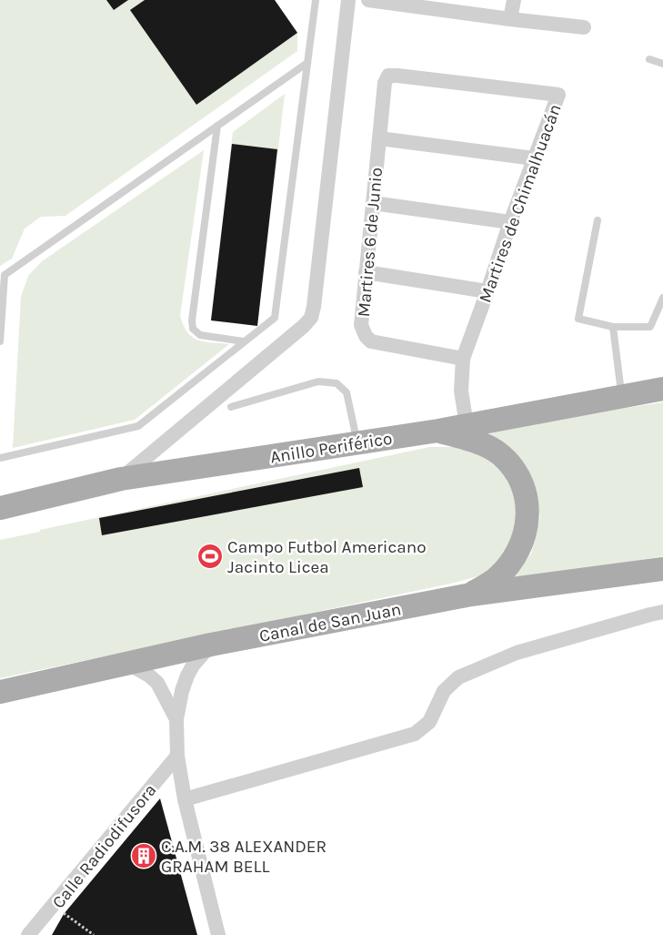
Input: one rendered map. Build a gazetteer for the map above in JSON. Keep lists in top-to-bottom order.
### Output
{
  "streets": {
    "main road": ["Anillo Periférico", "Canal de San Juan"],
    "street": ["Martires de Chimalhuacán", "Martires 6 de Junio", "Calle Radiodifusora"]
  },
  "crossings": [
    ["Martires de Chimalhuacán", "Martires 6 de Junio"],
    ["Martires de Chimalhuacán", "Anillo Periférico"]
  ],
  "places": {
    "sports": ["Campo Futbol Americano Jacinto Licea"],
    "building": ["C.A.M. 38 ALEXANDER GRAHAM BELL"]
  }
}
